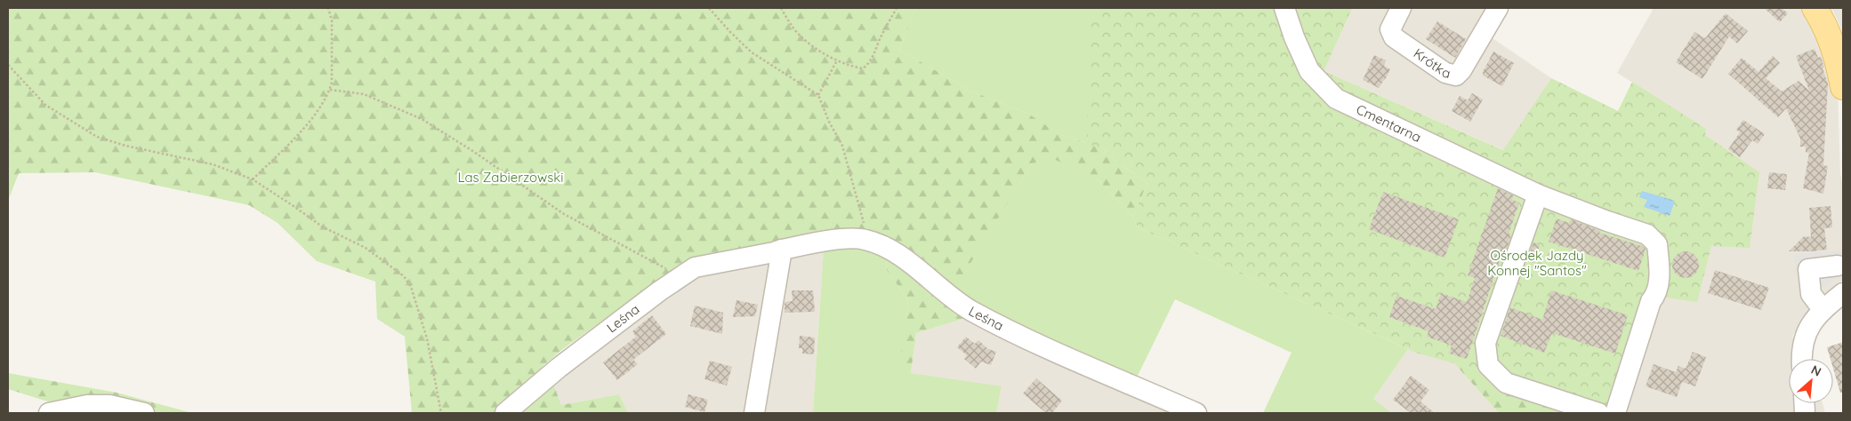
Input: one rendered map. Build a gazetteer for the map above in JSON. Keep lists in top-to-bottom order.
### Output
{
  "streets": {
    "street": ["Krótka", "Cmentarna", "Leśna"]
  },
  "parks": ["Las Zabierzowski", "Ośrodek Jazdy Konnej \"Santos\""],
  "north": "top right"
}
